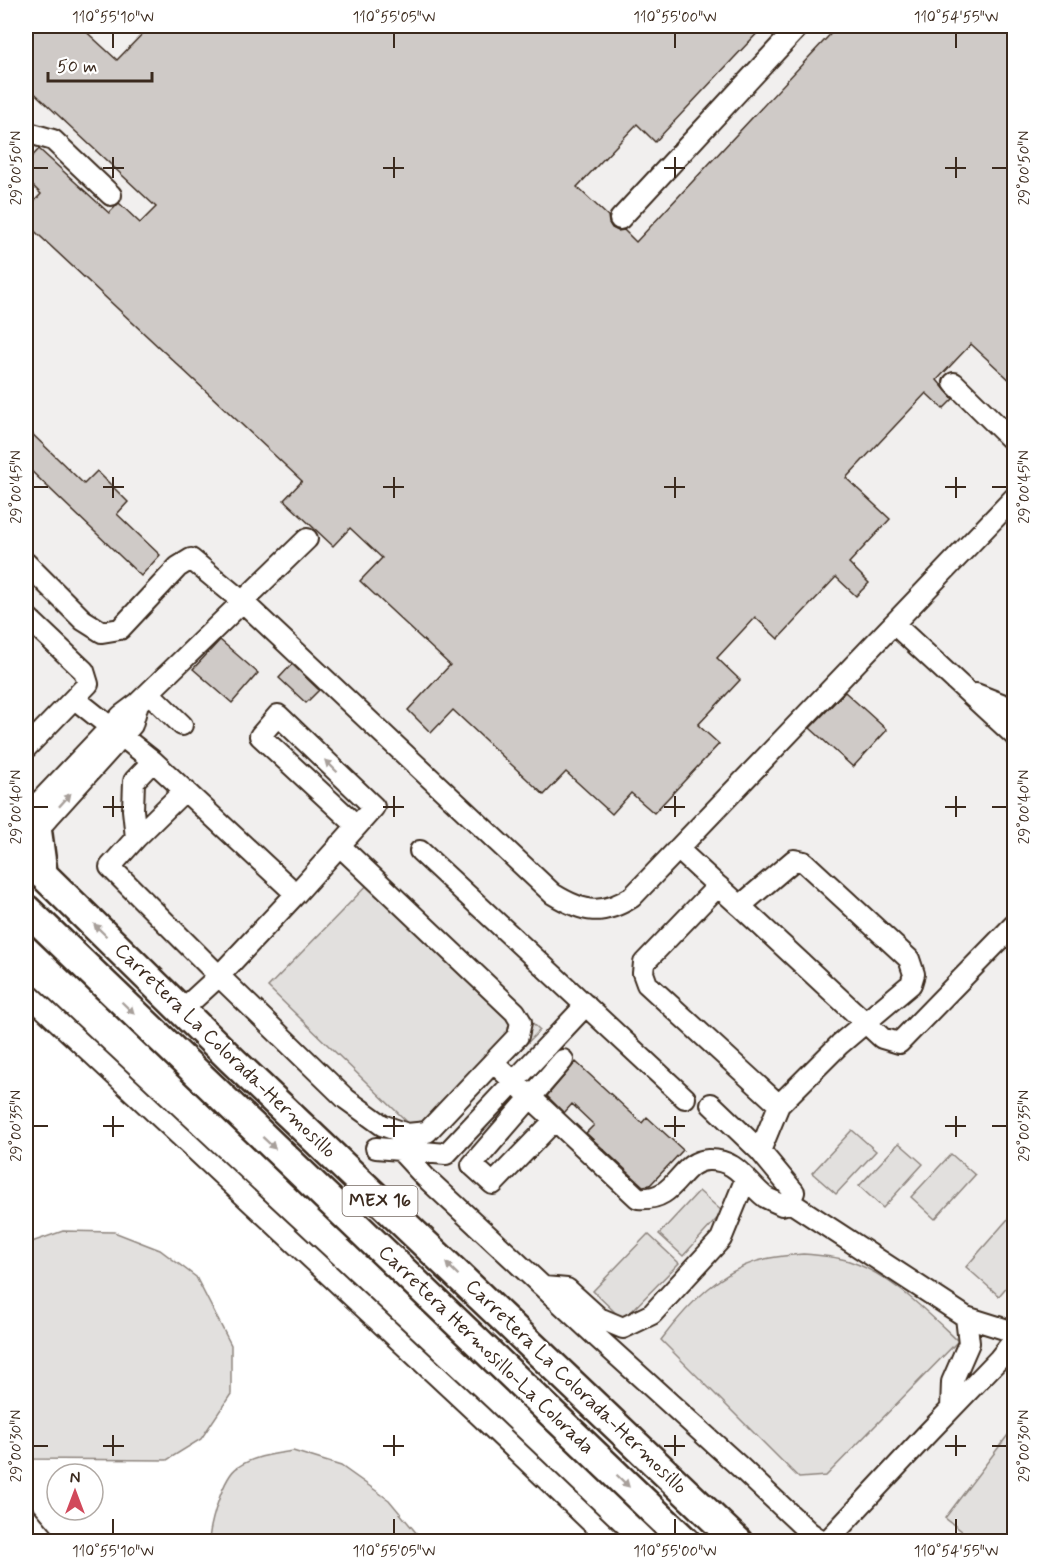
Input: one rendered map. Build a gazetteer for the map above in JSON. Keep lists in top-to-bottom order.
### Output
{
  "streets": {
    "highway": ["Carretera La Colorada-Hermosillo", "MEX 16", "Carretera Hermosillo-La Colorada"]
  },
  "one_way": ["Carretera La Colorada-Hermosillo", "Carretera Hermosillo-La Colorada"],
  "scale_bar": "50 m",
  "north": "top",
  "coordinates": [
    "110°55'10\"W",
    "110°55'05\"W",
    "110°55'00\"W",
    "110°54'55\"W",
    "29°00'50\"N",
    "29°00'45\"N",
    "29°00'40\"N",
    "29°00'35\"N",
    "29°00'30\"N"
  ]
}
